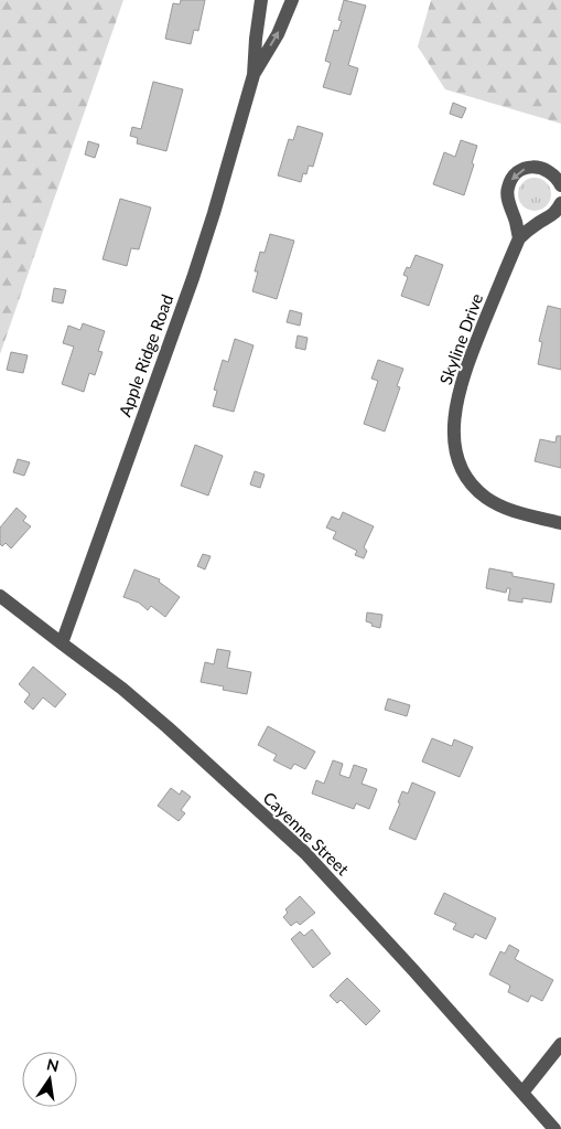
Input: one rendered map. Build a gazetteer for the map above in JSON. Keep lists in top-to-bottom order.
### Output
{
  "streets": {
    "street": ["Skyline Drive", "Apple Ridge Road", "Cayenne Street"]
  },
  "crossings": [
    ["Apple Ridge Road", "Cayenne Street"]
  ],
  "north": "top"
}
